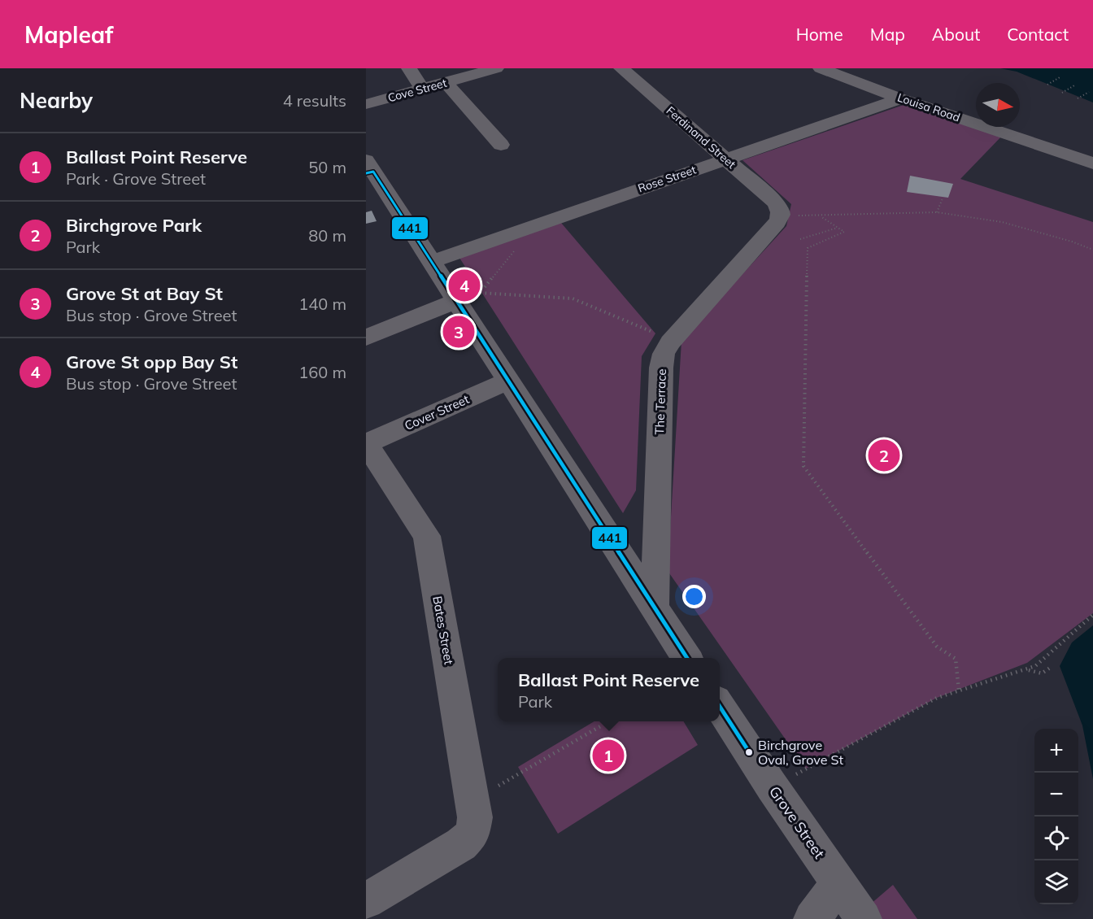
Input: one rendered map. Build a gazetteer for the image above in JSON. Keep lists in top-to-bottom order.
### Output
{
  "streets": {
    "street": [
      "Cove Street",
      "Louisa Road",
      "Ferdinand Street",
      "Rose Street",
      "The Terrace",
      "Cover Street",
      "Bates Street",
      "Grove Street"
    ]
  },
  "crossings": [
    ["Louisa Road", "Rose Street"],
    ["Ferdinand Street", "Rose Street"],
    ["Ferdinand Street", "The Terrace"],
    ["Cover Street", "Bates Street"]
  ],
  "places": ["Birchgrove Oval, Grove St"],
  "lines": ["transit line 441"],
  "north": "right",
  "page": {
    "header": "Mapleaf",
    "nav": [
      "Home",
      "Map",
      "About",
      "Contact"
    ],
    "heading": ["Nearby", "4 results"],
    "list": [
      {
        "mark": "1",
        "name": "Ballast Point Reserve",
        "note": "Park · Grove Street",
        "value": "50 m"
      },
      {
        "mark": "2",
        "name": "Birchgrove Park",
        "note": "Park",
        "value": "80 m"
      },
      {
        "mark": "3",
        "name": "Grove St at Bay St",
        "note": "Bus stop · Grove Street",
        "value": "140 m"
      },
      {
        "mark": "4",
        "name": "Grove St opp Bay St",
        "note": "Bus stop · Grove Street",
        "value": "160 m"
      }
    ],
    "pins": [
      "4",
      "3",
      "2",
      "1"
    ],
    "popup": ["Ballast Point Reserve", "Park"],
    "map_buttons": ["+", "−"]
  }
}
